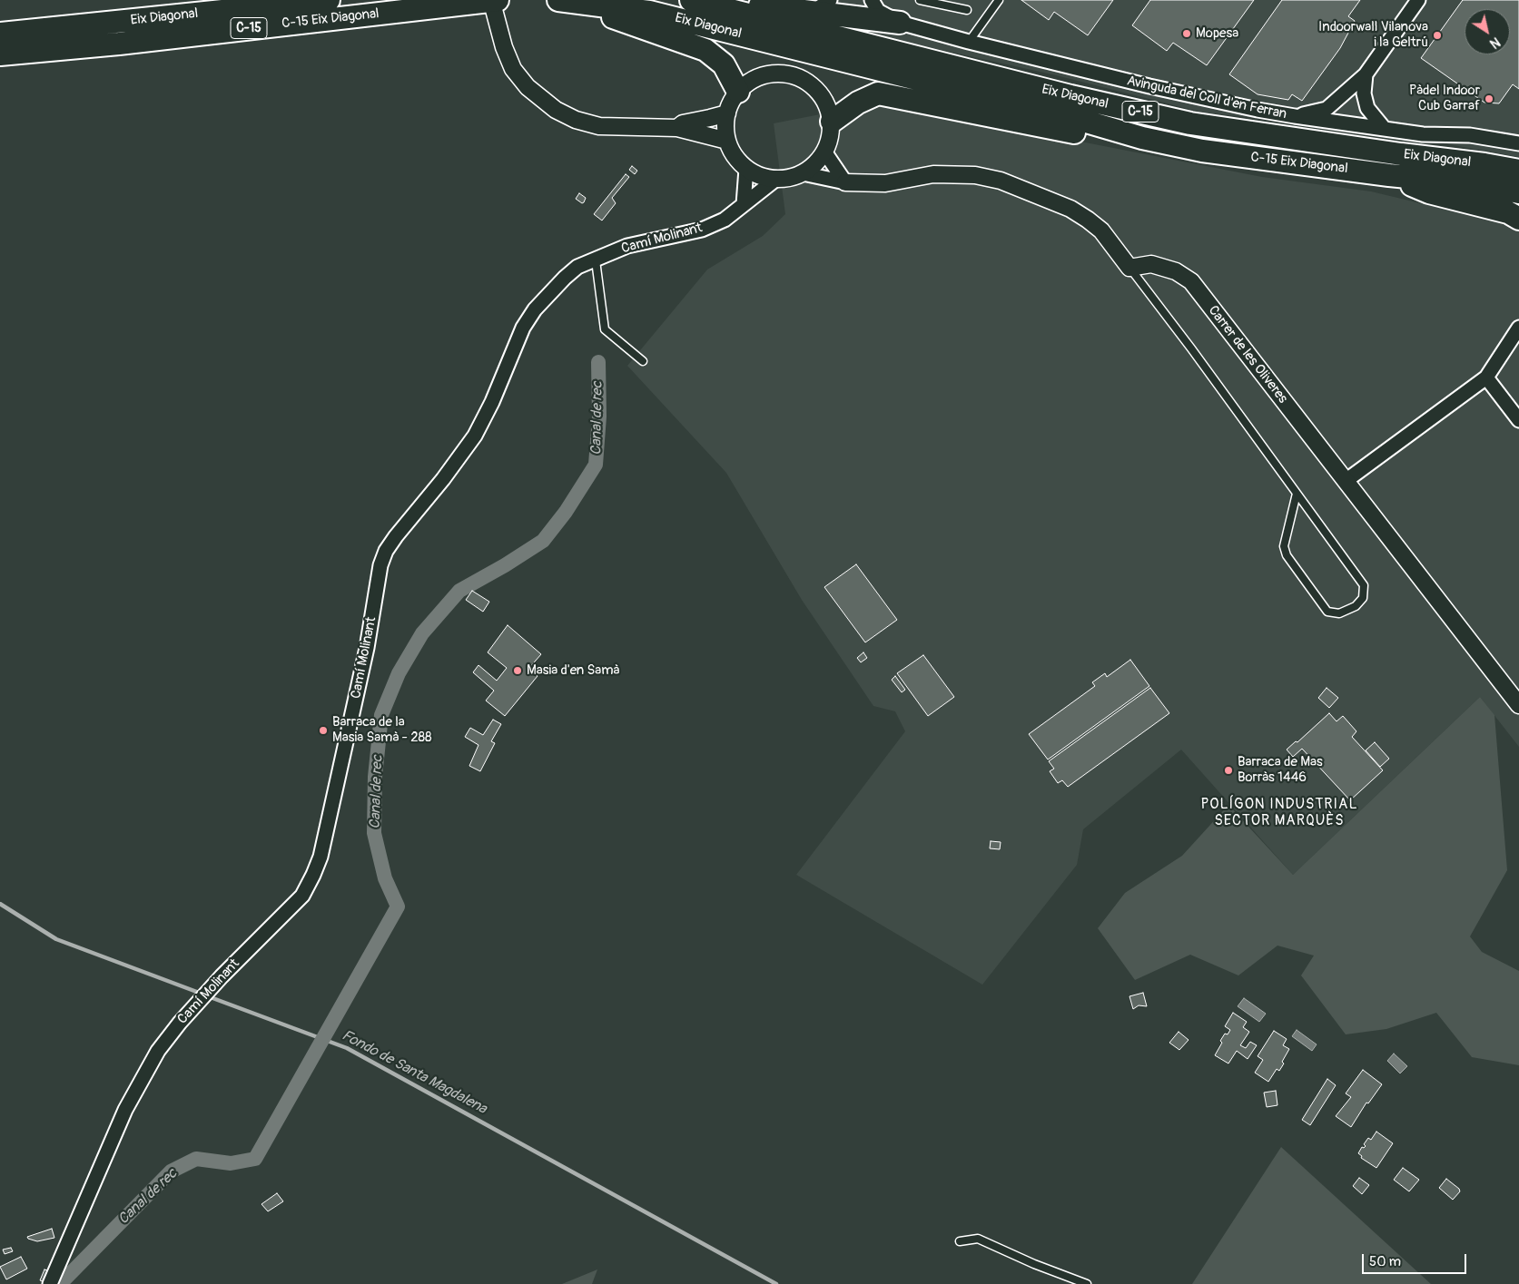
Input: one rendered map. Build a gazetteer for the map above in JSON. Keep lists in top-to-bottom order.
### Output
{
  "streets": {
    "highway": ["Eix Diagonal", "C-15 Eix Diagonal", "C-15"],
    "street": ["Avinguda del Coll d'en Ferran", "Camí Molinant", "Carrer de les Oliveres"]
  },
  "crossings": [
    ["Eix Diagonal", "C-15 Eix Diagonal"],
    ["Eix Diagonal", "C-15"],
    ["C-15 Eix Diagonal", "C-15"],
    ["C-15", "Camí Molinant"]
  ],
  "districts": ["POLÍGON INDUSTRIAL SECTOR MARQUÈS"],
  "water": ["Canal de rec", "Fondo de Santa Magdalena"],
  "places": [
    "Mopesa",
    "Indoorwall Vilanova i la Geltrú",
    "Pàdel Indoor Cub Garraf",
    "Masia d'en Samà",
    "Barraca de la Masia Samà - 288",
    "Barraca de Mas Borràs 1446"
  ],
  "scale_bar": "50 m",
  "north": "bottom right"
}
